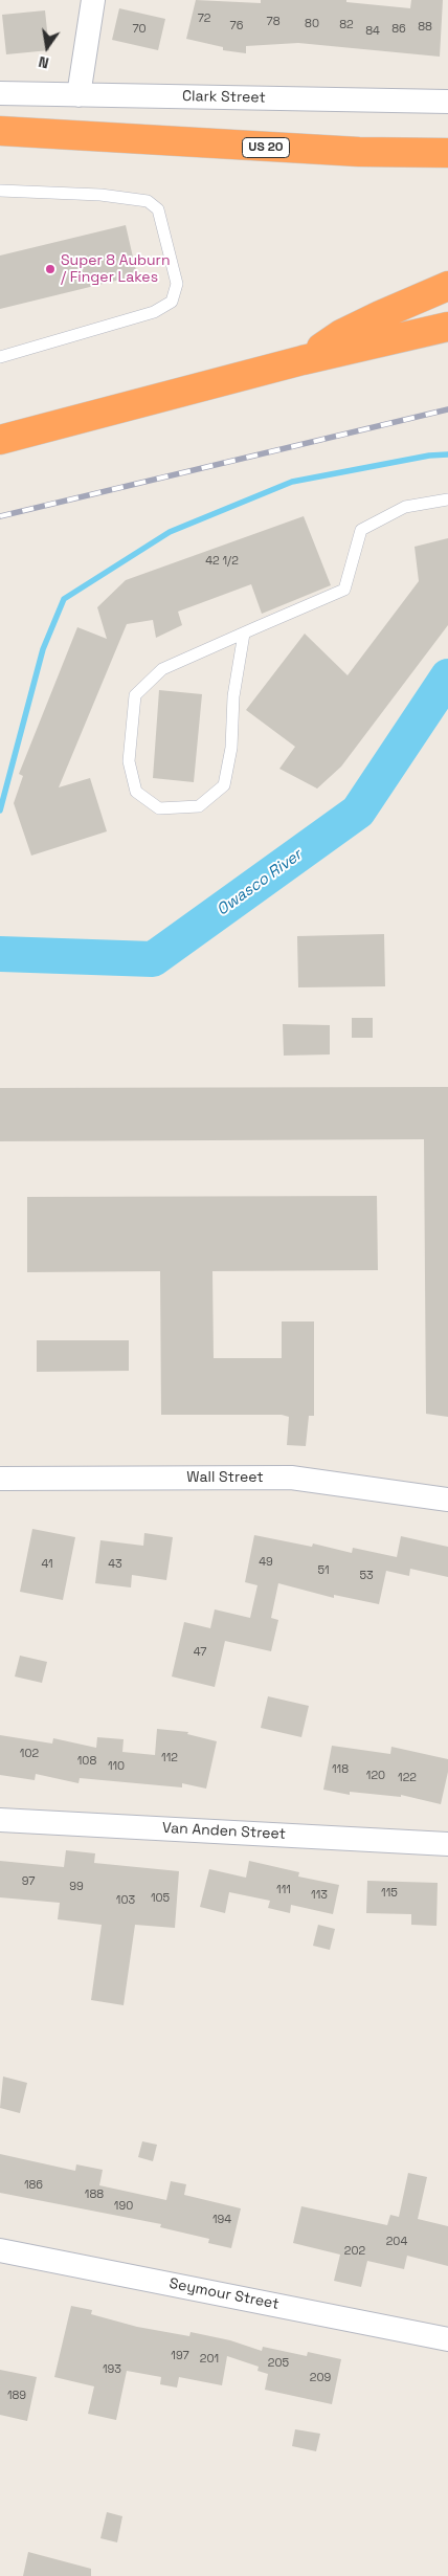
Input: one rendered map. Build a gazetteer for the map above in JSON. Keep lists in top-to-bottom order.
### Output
{
  "streets": {
    "highway": ["US 20"],
    "street": [
      "Clark Street",
      "Wall Street",
      "Van Anden Street",
      "Seymour Street"
    ]
  },
  "water": ["Owasco River"],
  "places": ["Super 8 Auburn / Finger Lakes"],
  "house_numbers": [
    "72",
    "78",
    "80",
    "82",
    "76",
    "88",
    "70",
    "86",
    "84",
    "42 1/2",
    "49",
    "41",
    "43",
    "51",
    "53",
    "47",
    "102",
    "112",
    "108",
    "110",
    "118",
    "120",
    "122",
    "97",
    "99",
    "111",
    "115",
    "113",
    "105",
    "103",
    "186",
    "188",
    "190",
    "194",
    "204",
    "202",
    "197",
    "201",
    "205",
    "193",
    "209",
    "189"
  ],
  "north": "bottom"
}
